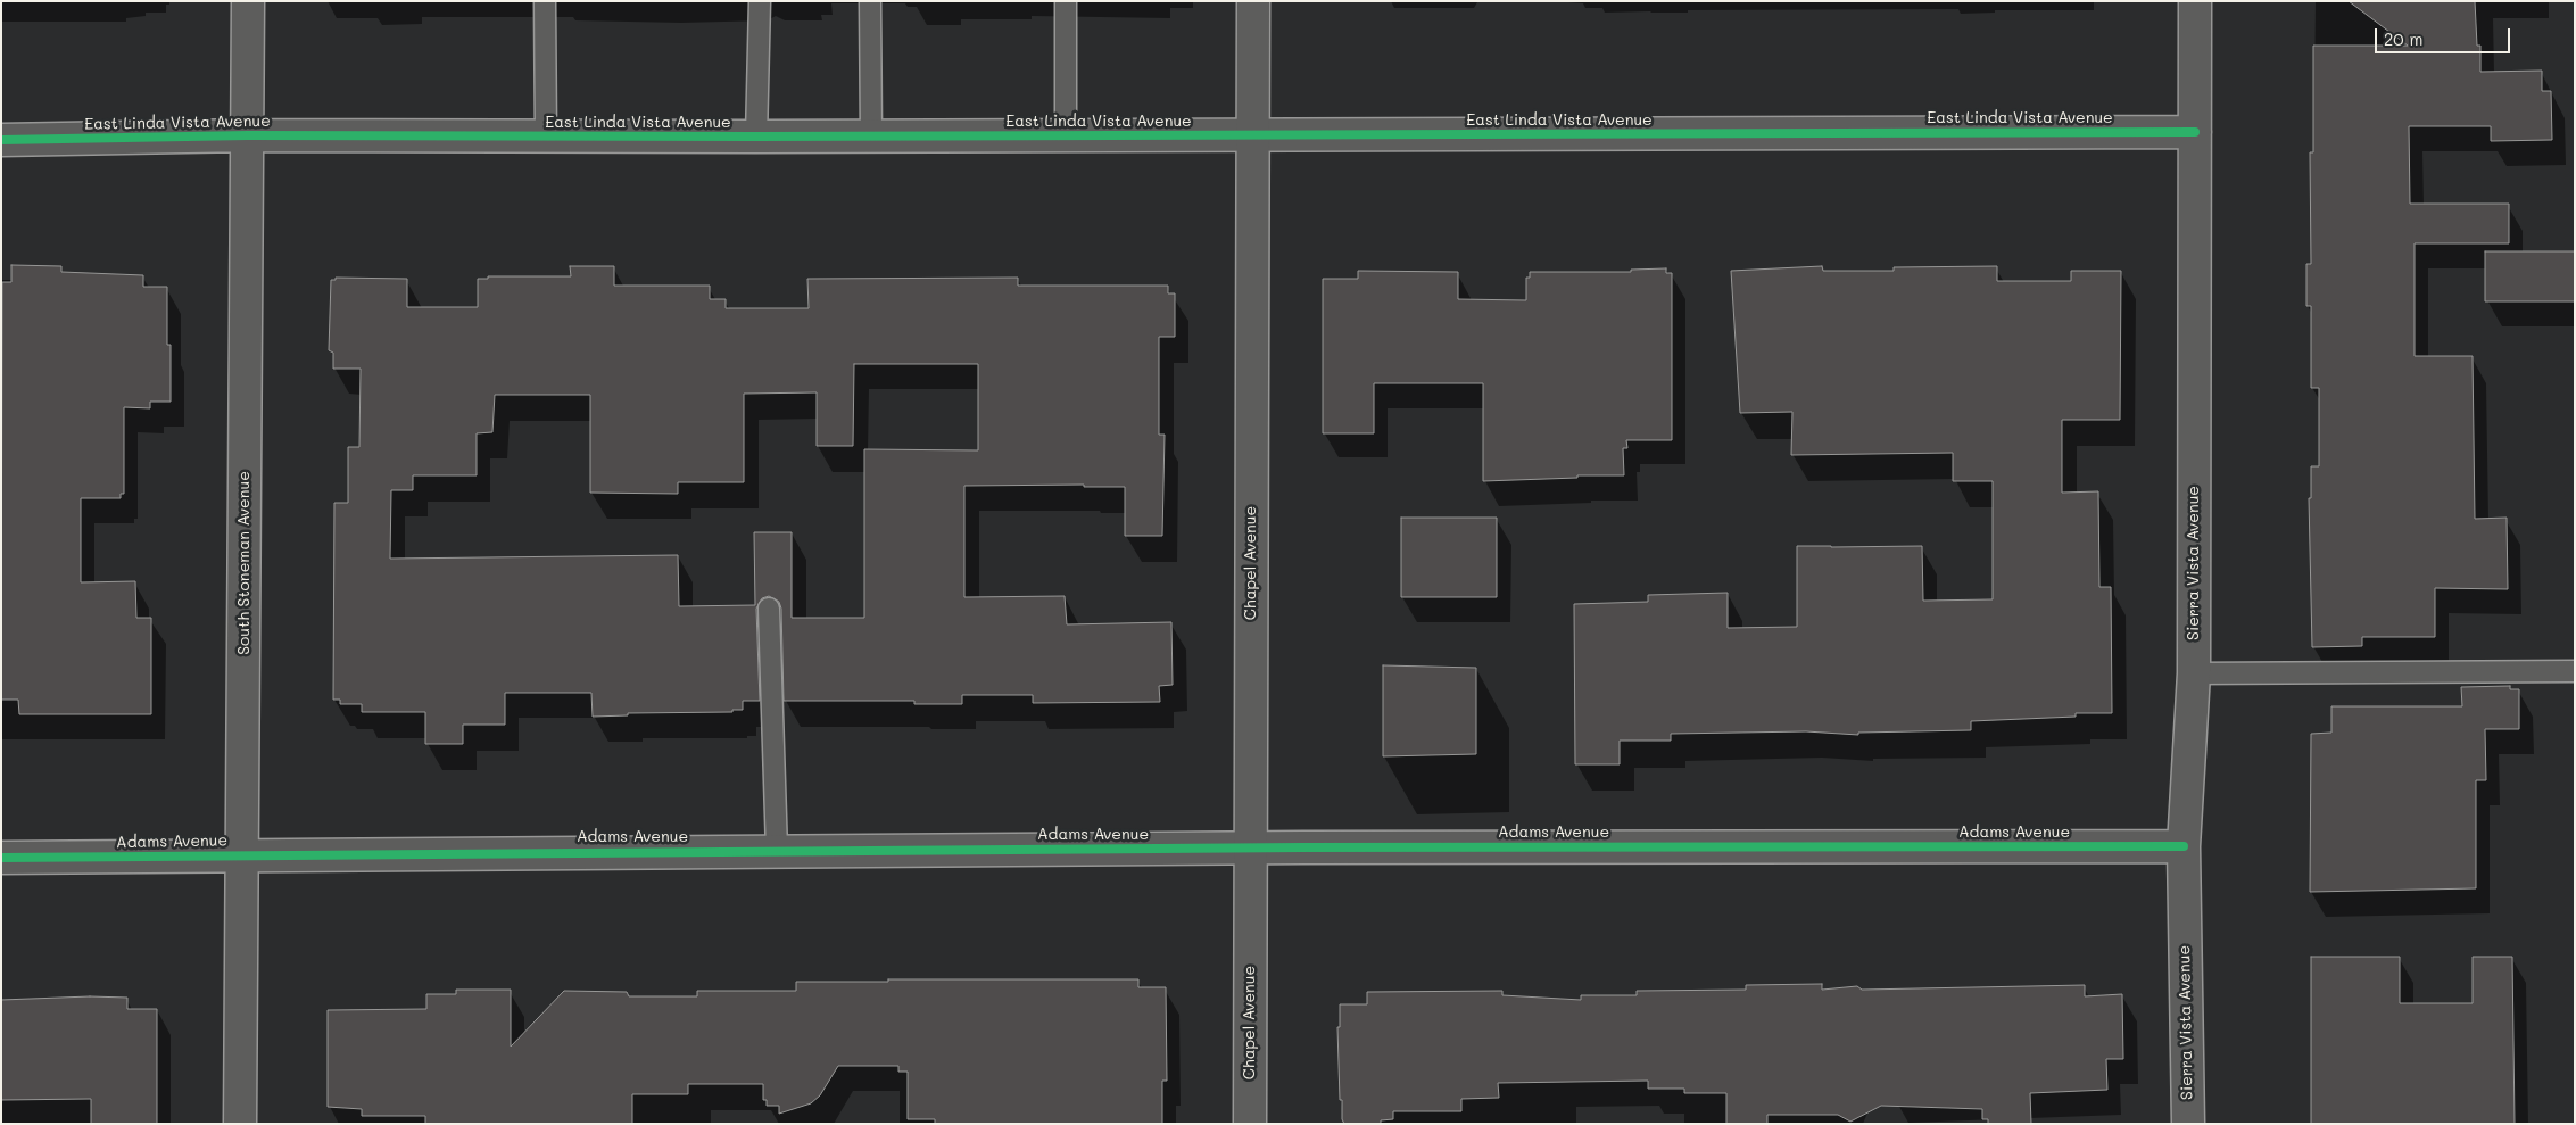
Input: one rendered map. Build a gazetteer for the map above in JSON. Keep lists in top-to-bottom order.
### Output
{
  "streets": {
    "street": [
      "East Linda Vista Avenue",
      "South Stoneman Avenue",
      "Chapel Avenue",
      "Sierra Vista Avenue",
      "Adams Avenue"
    ]
  },
  "crossings": [
    ["East Linda Vista Avenue", "South Stoneman Avenue"],
    ["East Linda Vista Avenue", "Chapel Avenue"],
    ["East Linda Vista Avenue", "Sierra Vista Avenue"],
    ["South Stoneman Avenue", "Adams Avenue"],
    ["Chapel Avenue", "Adams Avenue"],
    ["Sierra Vista Avenue", "Adams Avenue"]
  ],
  "scale_bar": "20 m"
}
